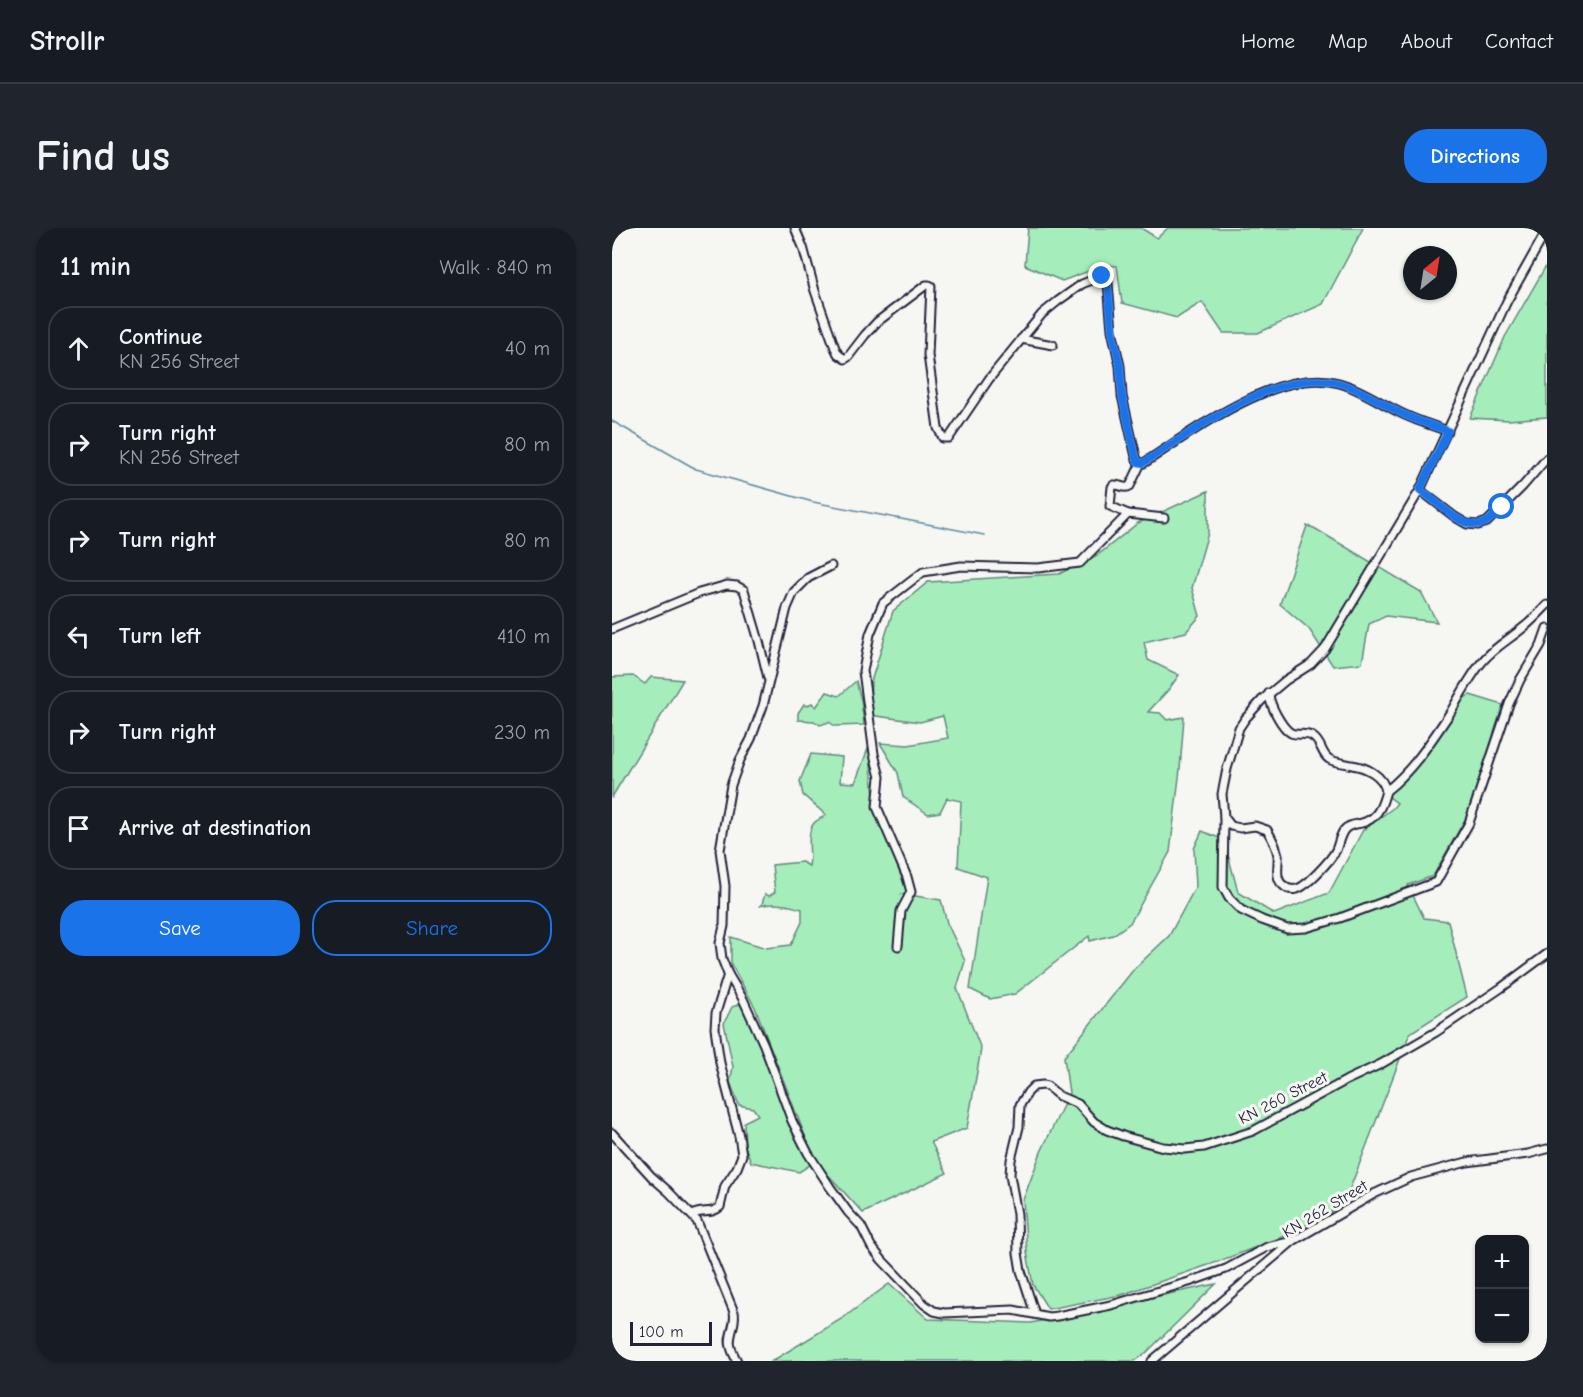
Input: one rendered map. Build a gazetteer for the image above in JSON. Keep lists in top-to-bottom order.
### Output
{
  "streets": {
    "street": ["KN 260 Street", "KN 262 Street"]
  },
  "scale_bar": "100 m",
  "north": "top right",
  "page": {
    "header": "Strollr",
    "nav": [
      "Home",
      "Map",
      "About",
      "Contact"
    ],
    "buttons": [
      "Directions",
      ["Save", "Share"]
    ],
    "title": "Find us",
    "heading": ["11 min", "Walk · 840 m"],
    "list": [
      ["Continue", "KN 256 Street", "40 m"],
      ["Turn right", "KN 256 Street", "80 m"],
      ["Turn right", "80 m"],
      ["Turn left", "410 m"],
      ["Turn right", "230 m"],
      "Arrive at destination"
    ],
    "map_buttons": ["+", "−"],
    "scale": "100 m"
  }
}
